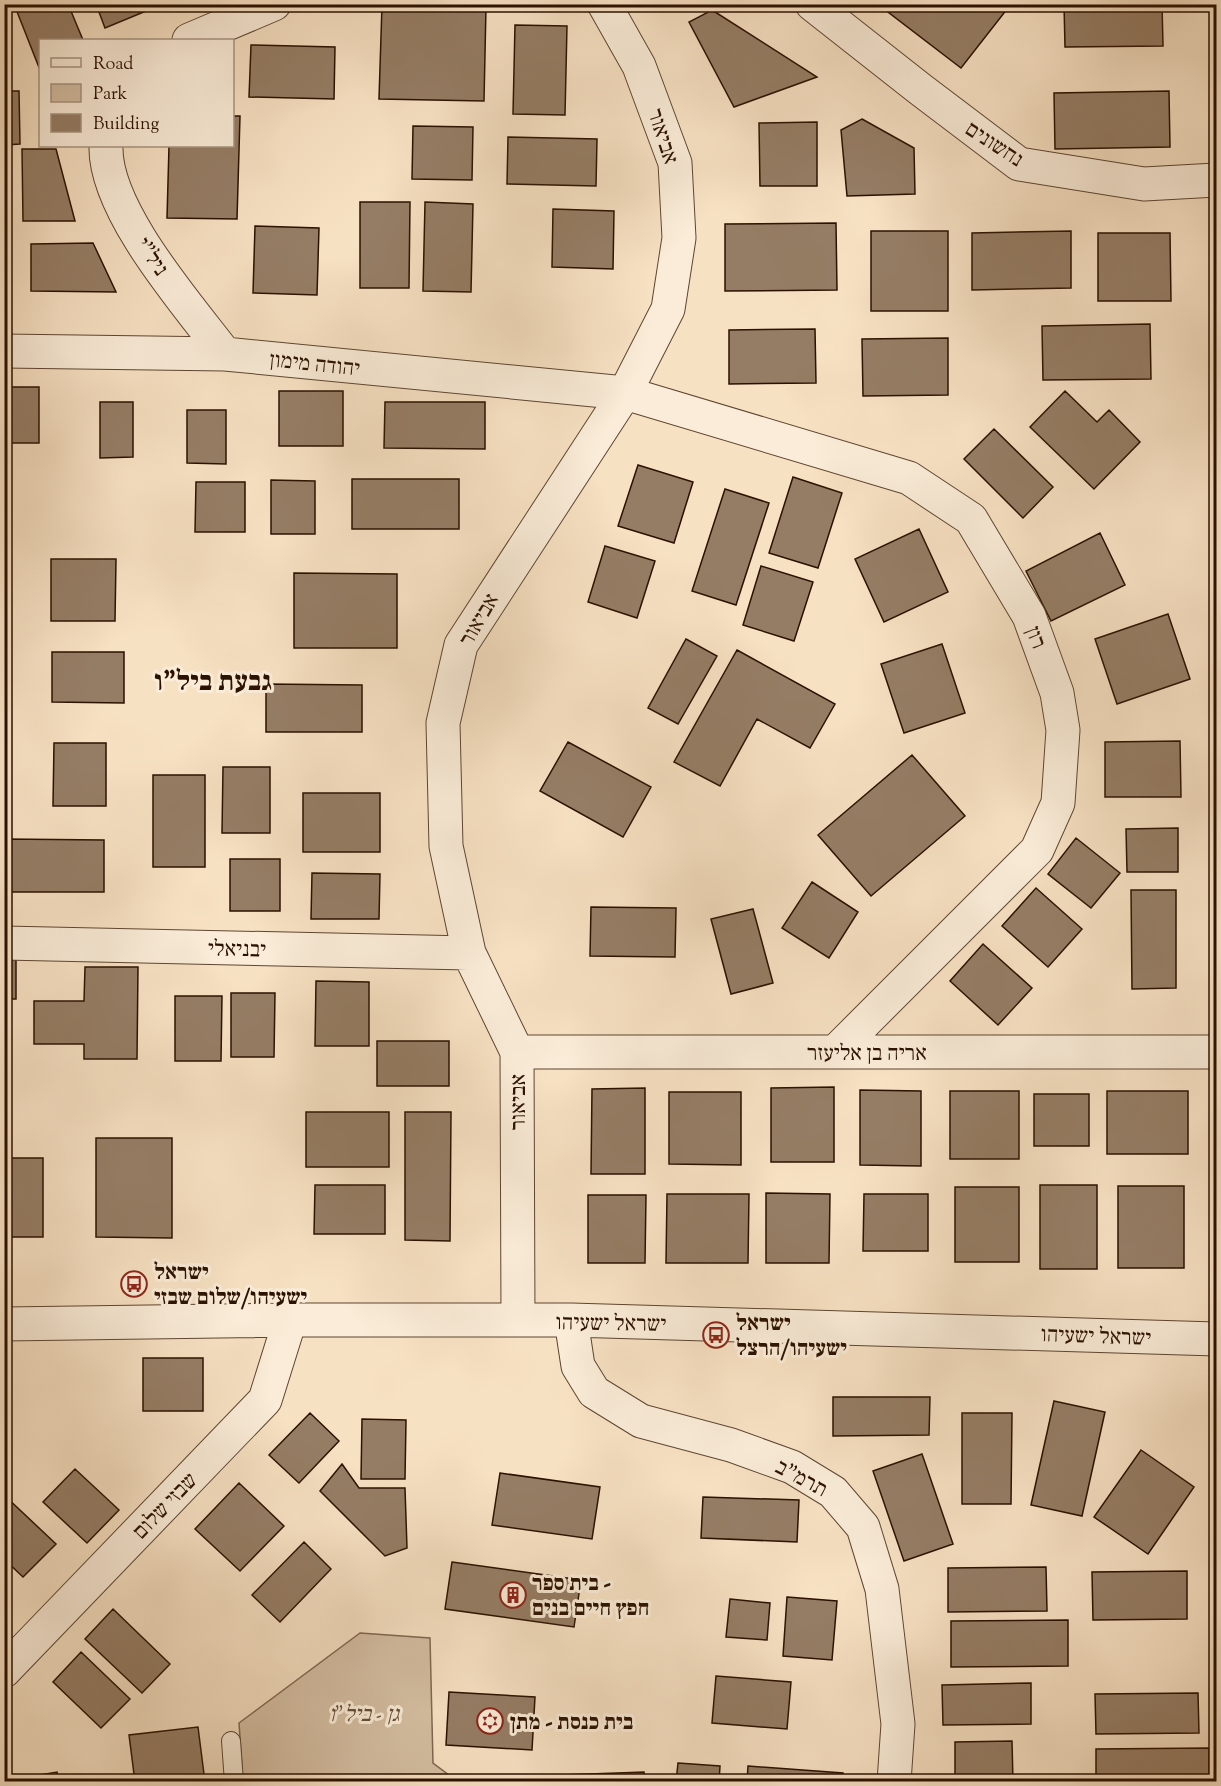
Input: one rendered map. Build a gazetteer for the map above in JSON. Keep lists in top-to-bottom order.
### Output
{
  "streets": {
    "street": [
      "אביאור",
      "נחשונים",
      "ניל\"י",
      "יהודה מימון",
      "רון",
      "יבניאלי",
      "אריה בן אליעזר",
      "ישראל ישעיהו",
      "תרמ\"ב",
      "שבזי שלום"
    ]
  },
  "crossings": [
    ["אביאור", "יהודה מימון"],
    ["אביאור", "רון"],
    ["אביאור", "יבניאלי"],
    ["אביאור", "אריה בן אליעזר"],
    ["אביאור", "ישראל ישעיהו"],
    ["ניל\"י", "יהודה מימון"],
    ["יהודה מימון", "רון"],
    ["רון", "אריה בן אליעזר"],
    ["ישראל ישעיהו", "תרמ\"ב"],
    ["ישראל ישעיהו", "שבזי שלום"]
  ],
  "districts": ["גבעת ביל\"ו"],
  "parks": ["גן - ביל\"ו"],
  "places": {
    "bus stop": ["ישראל ישעיהו/שלום שבזי", "ישראל ישעיהו/הרצל"],
    "building": ["בית ספר - חפץ חיים בנים"],
    "synagogue": ["בית כנסת - מתן"]
  },
  "legend": ["Road", "Park", "Building"]
}
